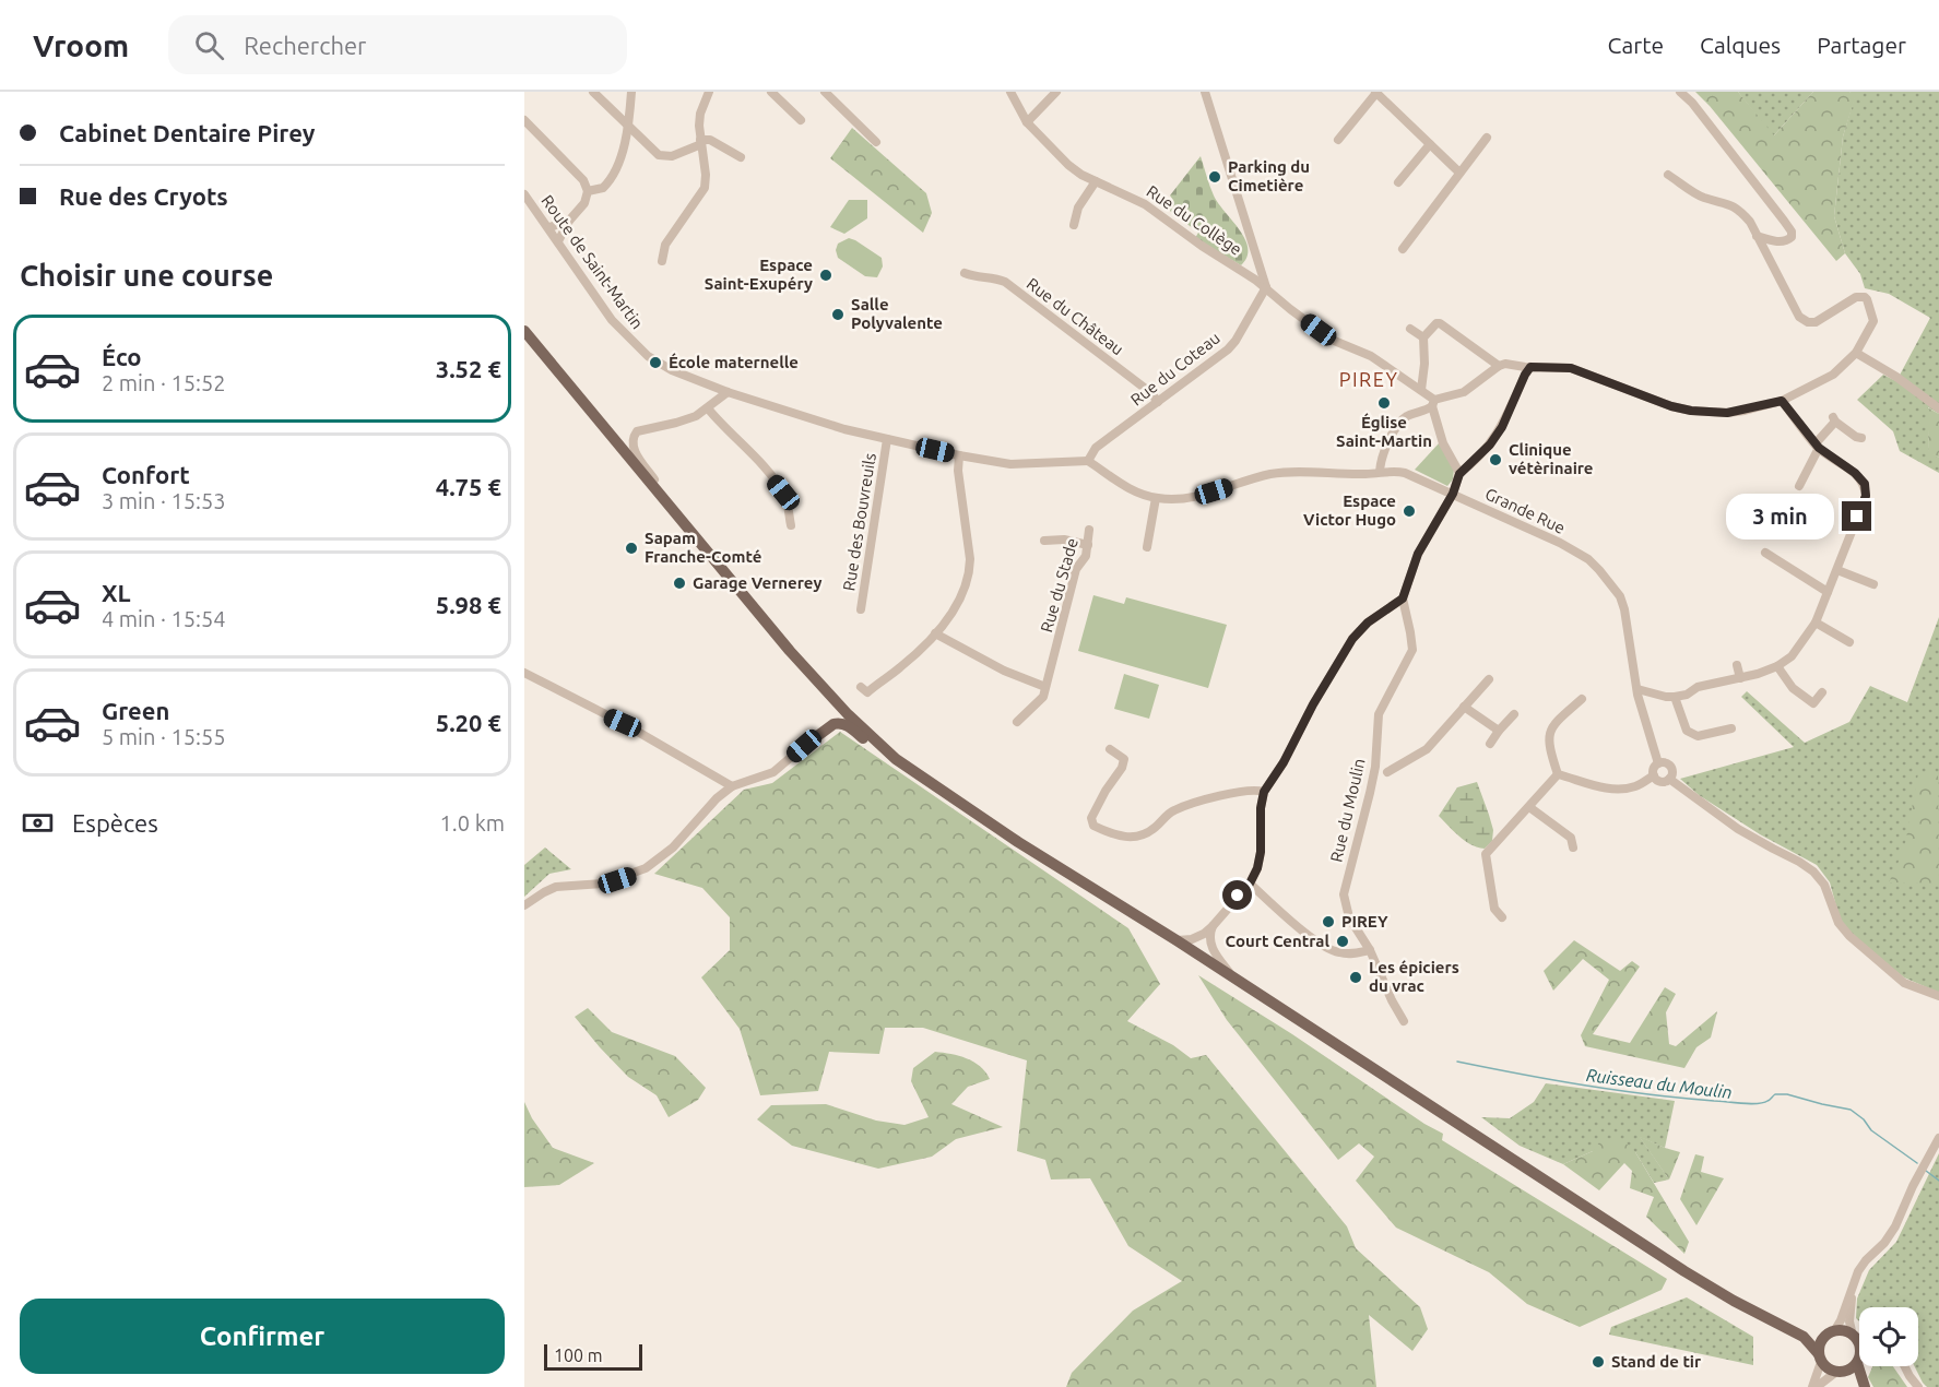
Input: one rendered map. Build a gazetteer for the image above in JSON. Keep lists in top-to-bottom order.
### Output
{
  "streets": {
    "street": [
      "Rue du Collège",
      "Route de Saint-Martin",
      "Rue du Château",
      "Rue du Coteau",
      "Grande Rue",
      "Rue des Bouvreuils",
      "Rue du Stade",
      "Rue du Moulin"
    ]
  },
  "crossings": [
    ["Rue du Collège", "Rue du Coteau"],
    ["Route de Saint-Martin", "Rue du Coteau"],
    ["Route de Saint-Martin", "Grande Rue"],
    ["Route de Saint-Martin", "Rue des Bouvreuils"],
    ["Rue du Château", "Rue du Coteau"],
    ["Rue du Coteau", "Grande Rue"]
  ],
  "districts": ["PIREY"],
  "water": ["Ruisseau du Moulin"],
  "places": [
    "Parking du Cimetière",
    "Espace Saint-Exupéry",
    "Salle Polyvalente",
    "École maternelle",
    "Église Saint-Martin",
    "Clinique vétèrinaire",
    "Espace Victor Hugo",
    "Sapam Franche-Comté",
    "Garage Vernerey",
    "PIREY",
    "Court Central",
    "Les épiciers du vrac",
    "Stand de tir"
  ],
  "scale_bar": "100 m",
  "page": {
    "header": "Vroom",
    "search": "Rechercher",
    "nav": ["Carte", "Calques", "Partager"],
    "banner": ["Cabinet Dentaire Pirey", "Rue des Cryots"],
    "heading": "Choisir une course",
    "list": [
      {
        "name": "Éco",
        "note": "2 min · 15:52",
        "value": "3.52 €"
      },
      {
        "name": "Confort",
        "note": "3 min · 15:53",
        "value": "4.75 €"
      },
      {
        "name": "XL",
        "note": "4 min · 15:54",
        "value": "5.98 €"
      },
      {
        "name": "Green",
        "note": "5 min · 15:55",
        "value": "5.20 €"
      }
    ],
    "bubble": "3 min",
    "pay": ["Espèces", "1.0 km"],
    "buttons": "Confirmer",
    "scale": "100 m"
  }
}
